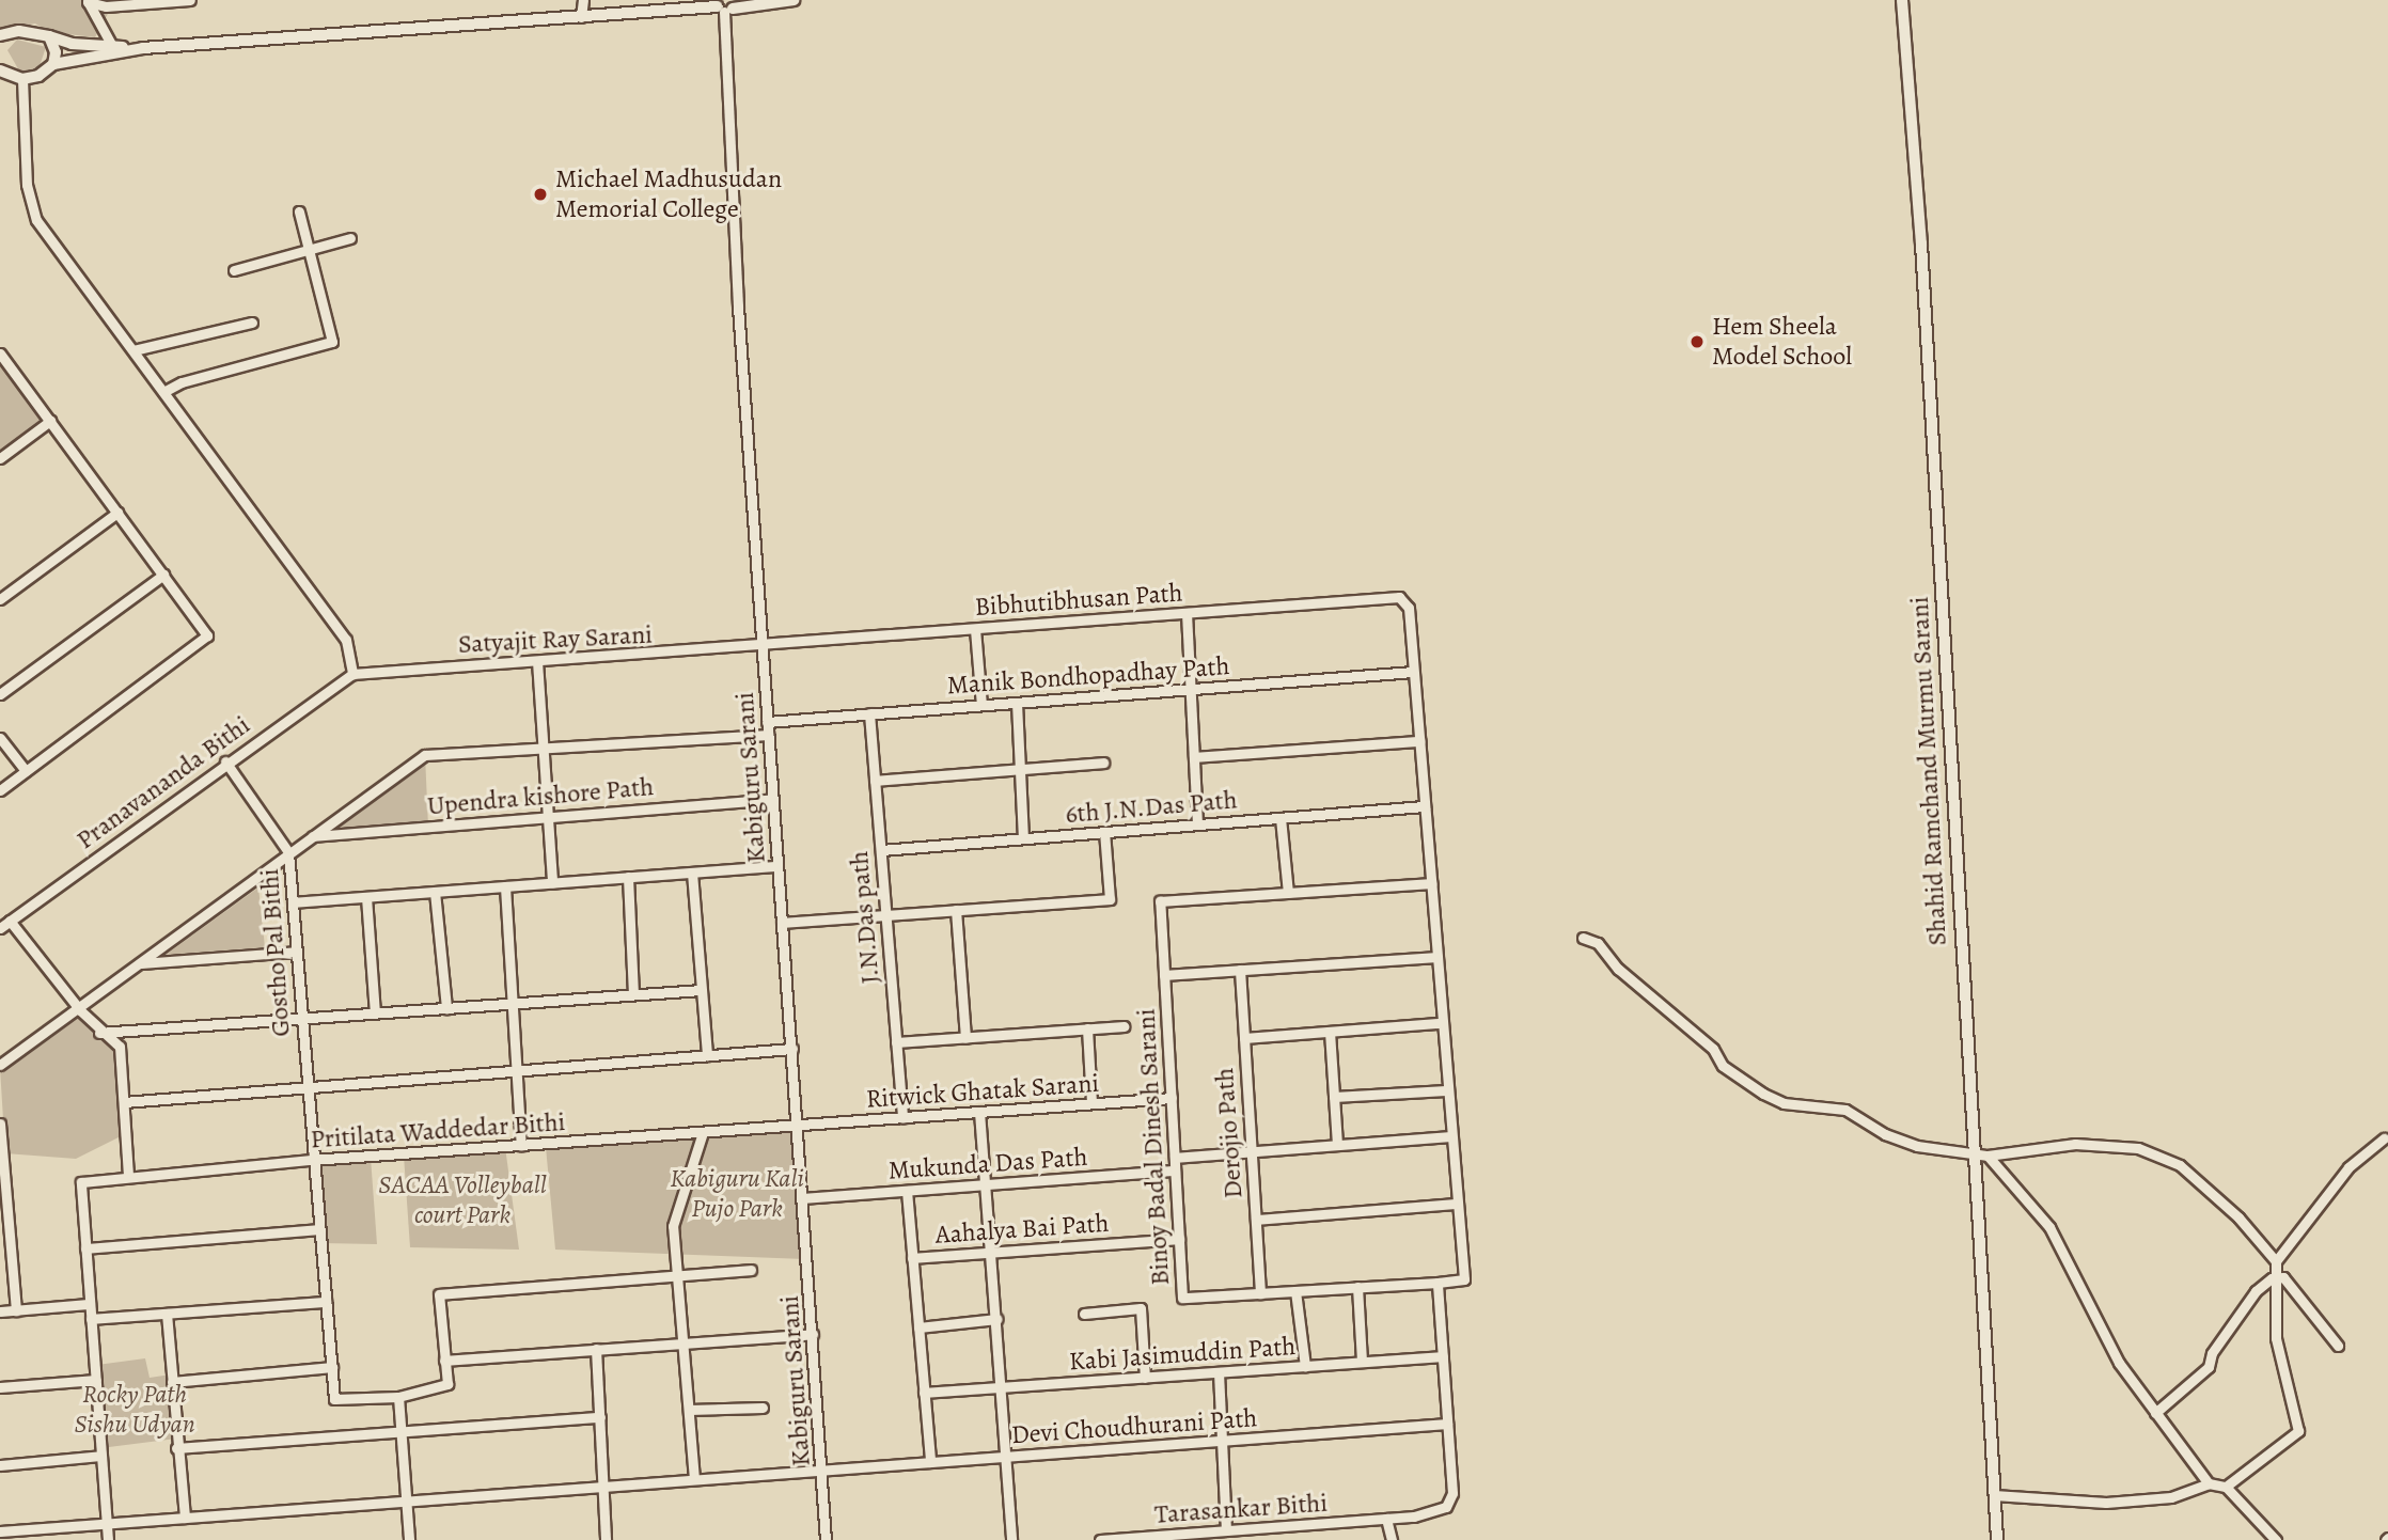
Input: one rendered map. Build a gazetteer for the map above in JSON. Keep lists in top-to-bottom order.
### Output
{
  "streets": {
    "street": [
      "Bibhutibhusan Path",
      "Satyajit Ray Sarani",
      "Manik Bondhopadhay Path",
      "Shahid Ramchand Murmu Sarani",
      "Kabiguru Sarani",
      "Pranavananda Bithi",
      "Upendra kishore Path",
      "6th J.N.Das Path",
      "J.N.Das path",
      "Gostho Pal Bithi",
      "Ritwick Ghatak Sarani",
      "Pritilata Waddedar Bithi",
      "Derojio Path",
      "Binoy Badal Dinesh Sarani",
      "Mukunda Das Path",
      "Aahalya Bai Path",
      "Kabi Jasimuddin Path",
      "Devi Choudhurani Path",
      "Tarasankar Bithi"
    ]
  },
  "crossings": [
    ["Bibhutibhusan Path", "Satyajit Ray Sarani"],
    ["Bibhutibhusan Path", "Manik Bondhopadhay Path"],
    ["Bibhutibhusan Path", "Kabiguru Sarani"],
    ["Satyajit Ray Sarani", "Kabiguru Sarani"],
    ["Satyajit Ray Sarani", "Pranavananda Bithi"],
    ["Manik Bondhopadhay Path", "Kabiguru Sarani"],
    ["Manik Bondhopadhay Path", "J.N.Das path"],
    ["Kabiguru Sarani", "Upendra kishore Path"],
    ["Kabiguru Sarani", "Ritwick Ghatak Sarani"],
    ["Kabiguru Sarani", "Pritilata Waddedar Bithi"],
    ["Kabiguru Sarani", "Mukunda Das Path"],
    ["Kabiguru Sarani", "Devi Choudhurani Path"],
    ["Pranavananda Bithi", "Gostho Pal Bithi"],
    ["6th J.N.Das Path", "J.N.Das path"],
    ["J.N.Das path", "Ritwick Ghatak Sarani"],
    ["Gostho Pal Bithi", "Pritilata Waddedar Bithi"],
    ["Ritwick Ghatak Sarani", "Pritilata Waddedar Bithi"],
    ["Ritwick Ghatak Sarani", "Binoy Badal Dinesh Sarani"],
    ["Derojio Path", "Binoy Badal Dinesh Sarani"],
    ["Binoy Badal Dinesh Sarani", "Mukunda Das Path"],
    ["Binoy Badal Dinesh Sarani", "Aahalya Bai Path"],
    ["Mukunda Das Path", "Aahalya Bai Path"],
    ["Aahalya Bai Path", "Kabi Jasimuddin Path"],
    ["Aahalya Bai Path", "Devi Choudhurani Path"]
  ],
  "parks": ["Kabiguru Kali Pujo Park", "SACAA Volleyball court Park", "Rocky Path Sishu Udyan"],
  "places": ["Michael Madhusudan Memorial College", "Hem Sheela Model School"]
}
